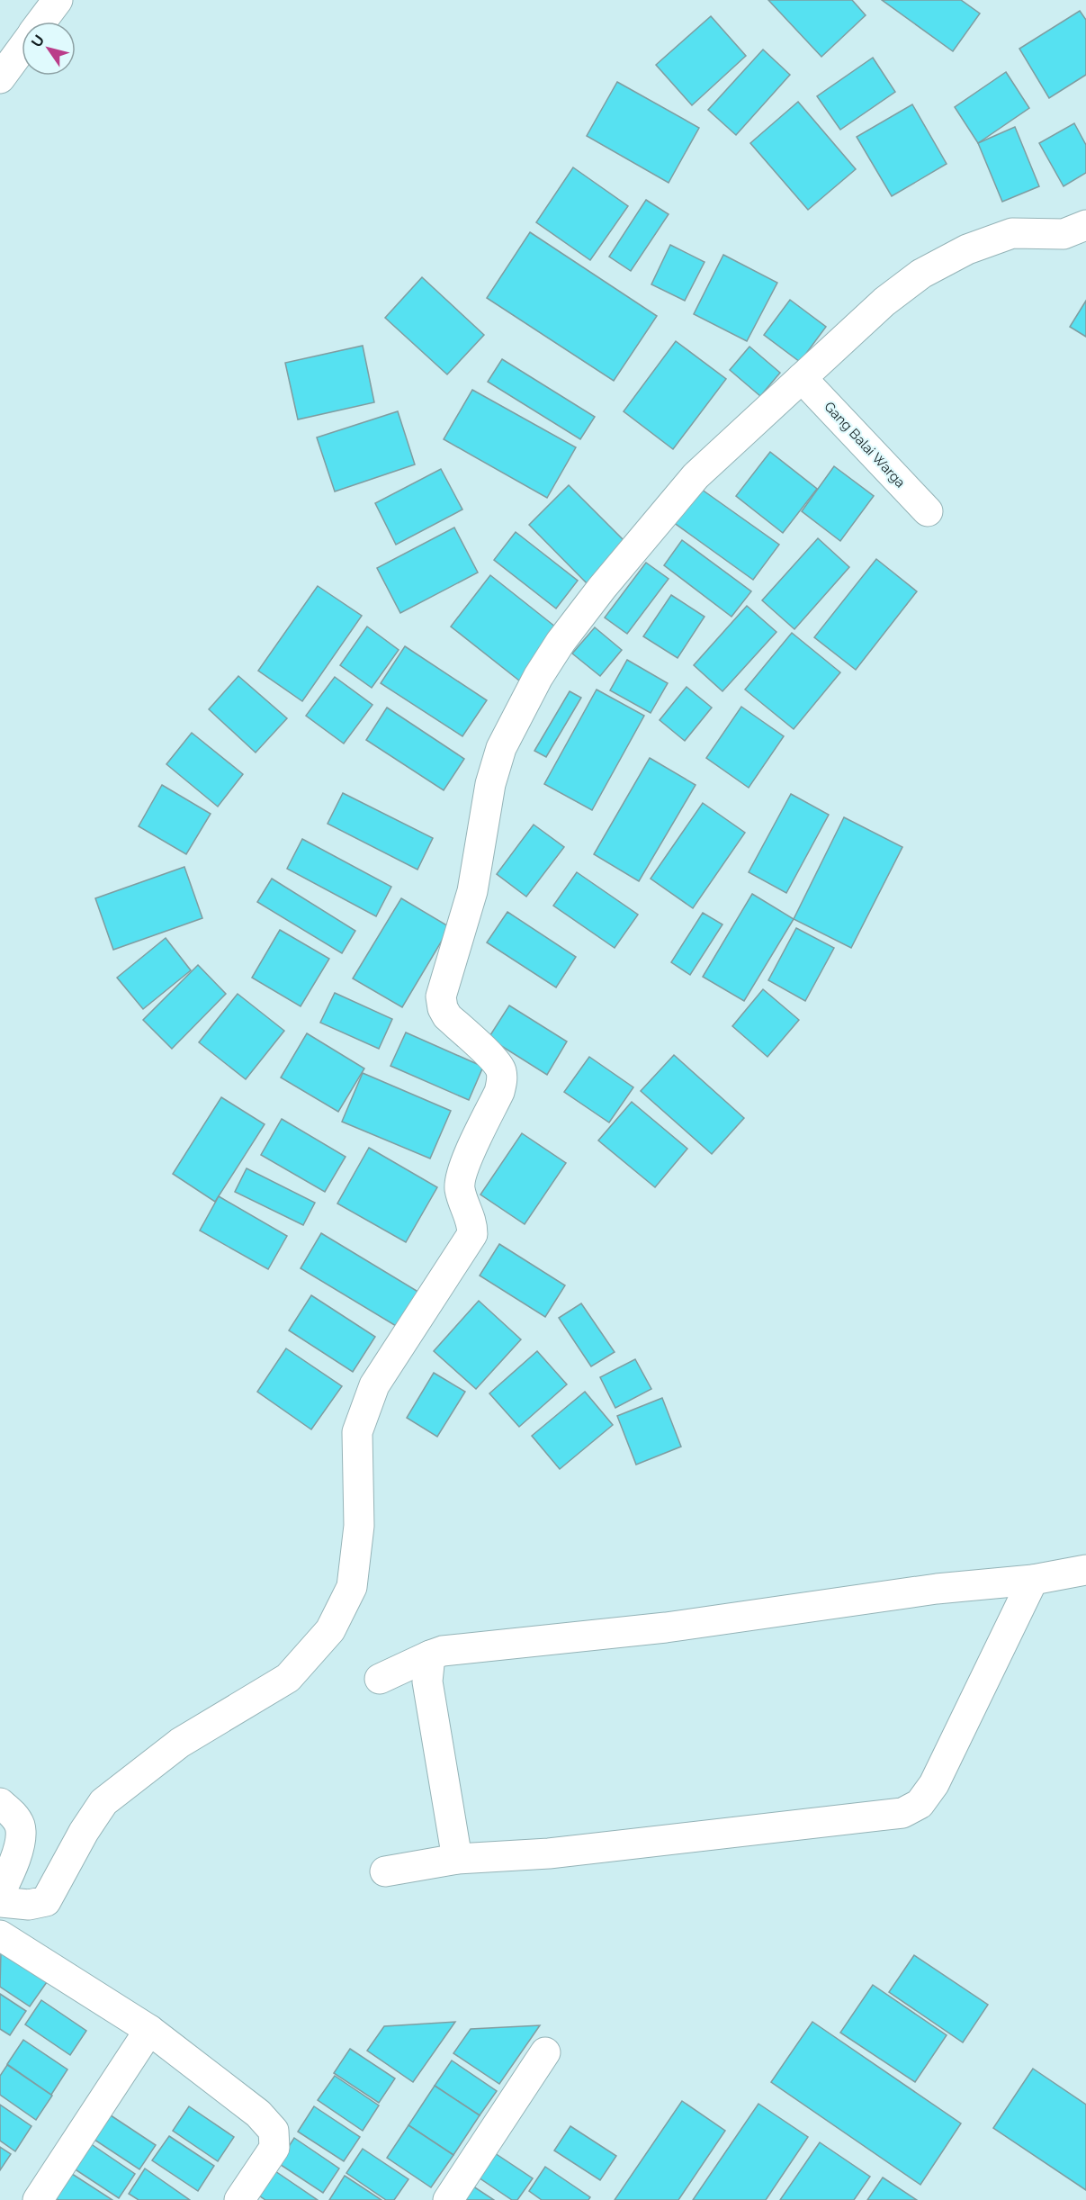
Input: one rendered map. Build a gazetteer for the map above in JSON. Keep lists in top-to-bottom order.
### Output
{
  "streets": {
    "street": ["Gang Balai Warga"]
  },
  "north": "top left"
}
